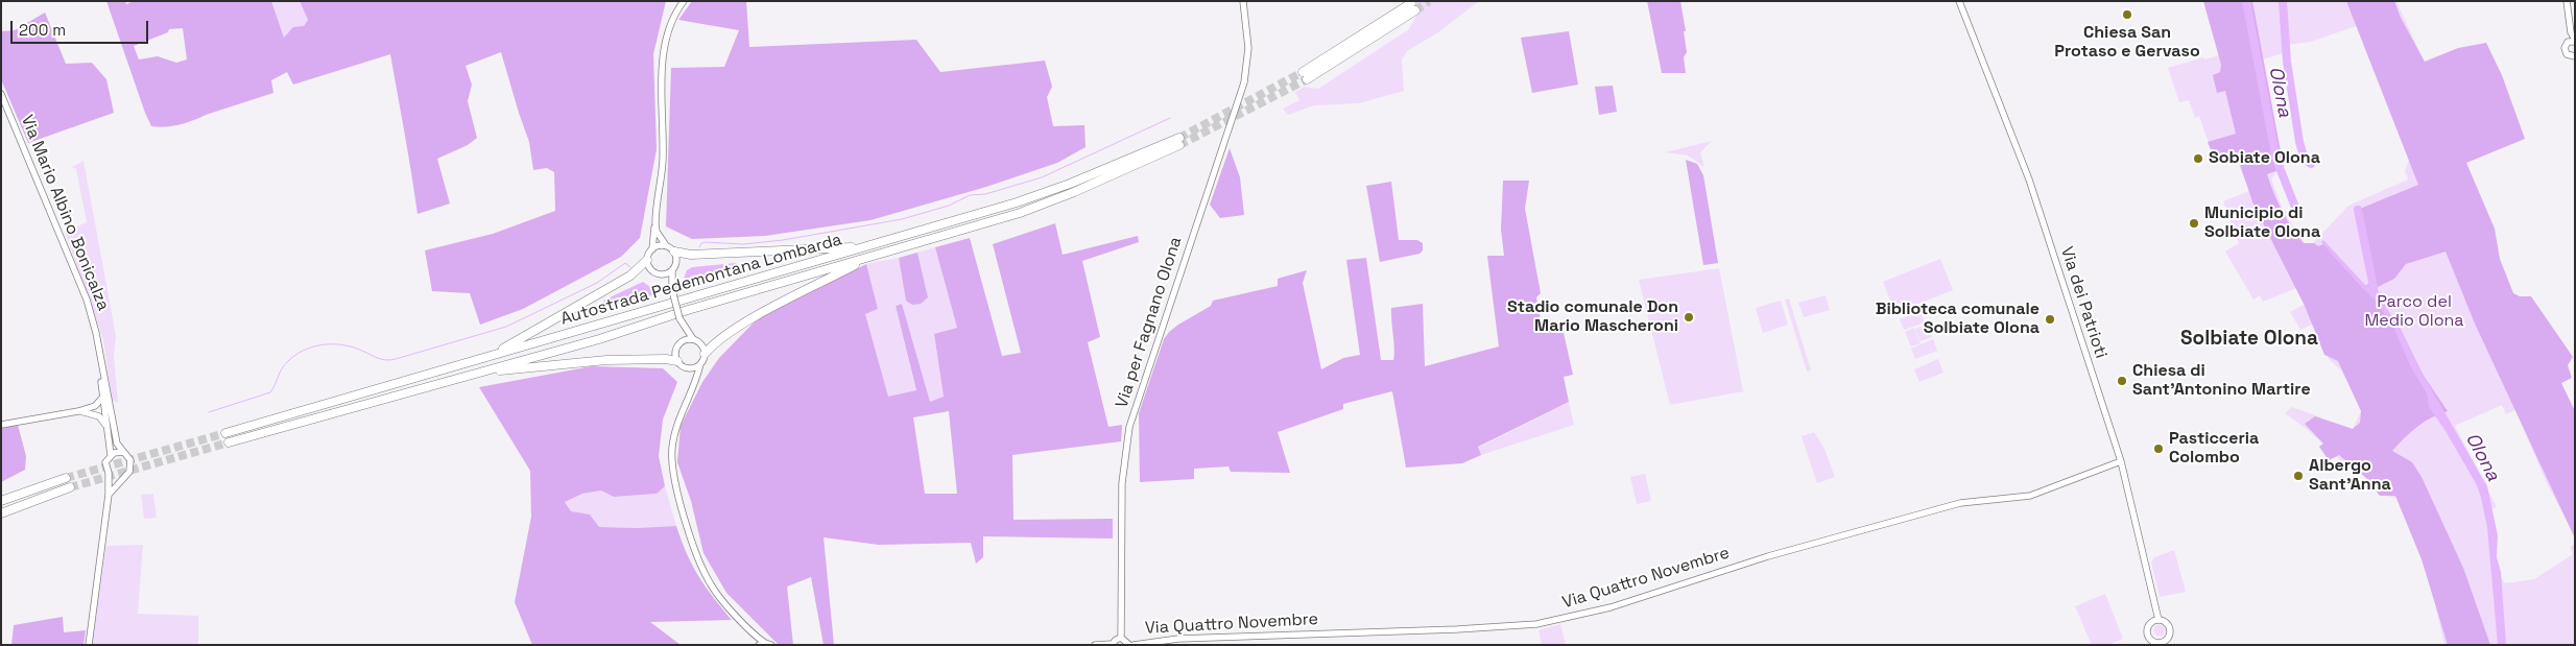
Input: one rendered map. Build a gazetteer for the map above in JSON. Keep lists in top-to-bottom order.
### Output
{
  "streets": {
    "highway": ["Autostrada Pedemontana Lombarda"],
    "street": [
      "Via Mario Albino Bonicalza",
      "Via dei Patrioti",
      "Via per Fagnano Olona",
      "Via Quattro Novembre"
    ]
  },
  "crossings": [
    ["Via dei Patrioti", "Via Quattro Novembre"]
  ],
  "districts": ["Solbiate Olona"],
  "water": ["Olona"],
  "parks": ["Parco del Medio Olona"],
  "places": [
    "Chiesa San Protaso e Gervaso",
    "Sobiate Olona",
    "Municipio di Solbiate Olona",
    "Stadio comunale Don Mario Mascheroni",
    "Biblioteca comunale Solbiate Olona",
    "Chiesa di Sant'Antonino Martire",
    "Pasticceria Colombo",
    "Albergo Sant'Anna"
  ],
  "scale_bar": "200 m"
}
